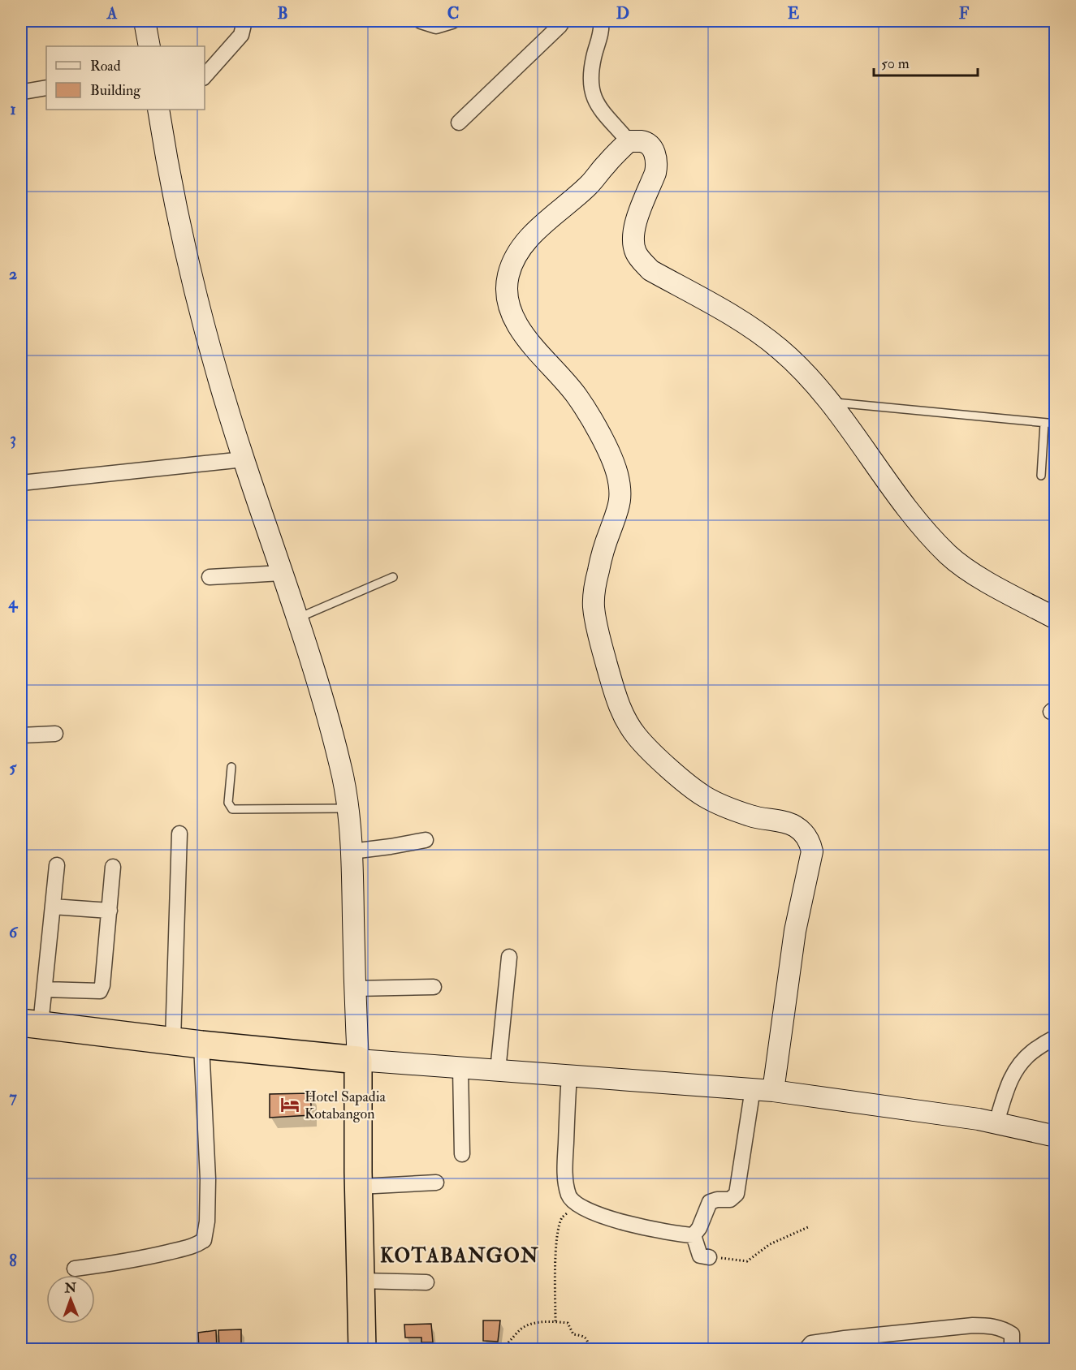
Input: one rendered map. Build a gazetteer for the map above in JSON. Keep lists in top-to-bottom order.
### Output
{
  "districts": ["KOTABANGON"],
  "places": {
    "hotel": ["Hotel Sapadia Kotabangon"]
  },
  "legend": ["Road", "Building"],
  "scale_bar": "50 m",
  "north": "top",
  "grid": {
    "columns": [
      "A",
      "B",
      "C",
      "D",
      "E",
      "F"
    ],
    "rows": [
      "1",
      "2",
      "3",
      "4",
      "5",
      "6",
      "7",
      "8"
    ]
  }
}
